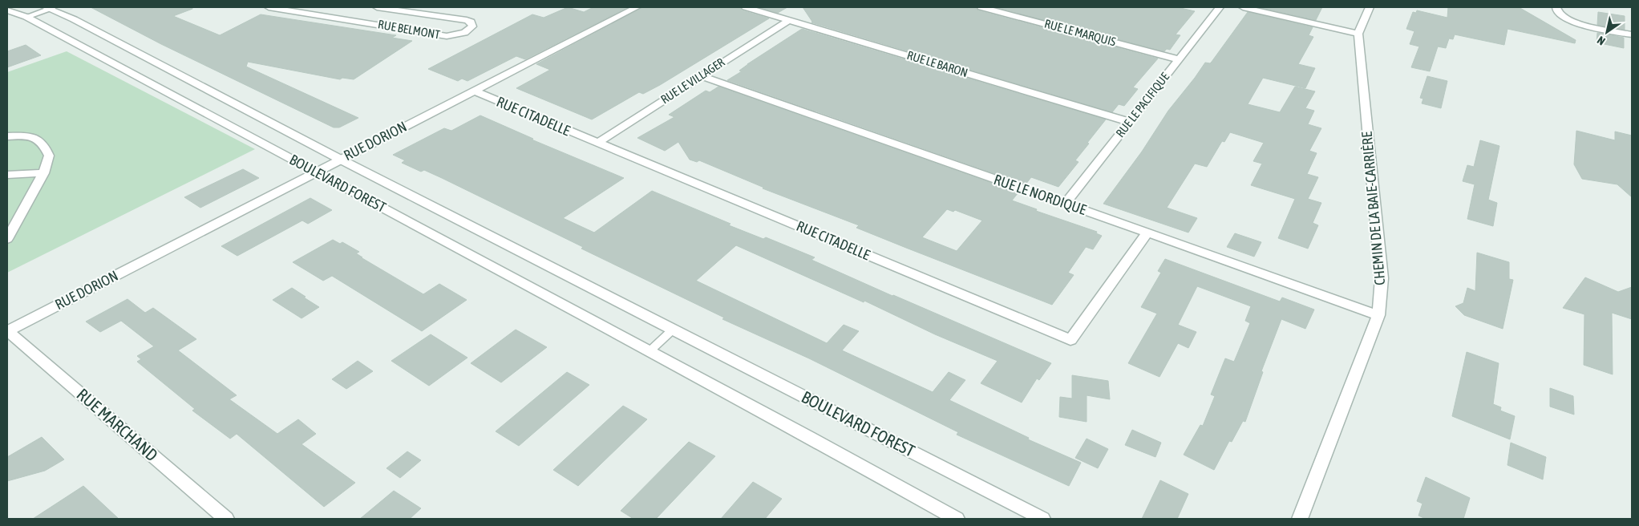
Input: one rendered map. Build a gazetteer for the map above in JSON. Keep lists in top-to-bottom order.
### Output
{
  "streets": {
    "street": [
      "RUE BELMONT",
      "RUE LE MARQUIS",
      "RUE LE BARON",
      "RUE LE VILLAGER",
      "RUE LE PACIFIQUE",
      "RUE CITADELLE",
      "RUE DORION",
      "BOULEVARD FOREST",
      "RUE LE NORDIQUE",
      "CHEMIN DE LA BAIE-CARRIÈRE",
      "RUE MARCHAND"
    ]
  },
  "crossings": [
    ["RUE LE MARQUIS", "RUE LE PACIFIQUE"],
    ["RUE LE BARON", "RUE LE VILLAGER"],
    ["RUE LE BARON", "RUE LE PACIFIQUE"],
    ["RUE LE VILLAGER", "RUE CITADELLE"],
    ["RUE LE VILLAGER", "RUE LE NORDIQUE"],
    ["RUE LE PACIFIQUE", "RUE LE NORDIQUE"],
    ["RUE CITADELLE", "RUE DORION"],
    ["RUE CITADELLE", "RUE LE NORDIQUE"],
    ["RUE DORION", "BOULEVARD FOREST"],
    ["RUE DORION", "RUE MARCHAND"],
    ["RUE LE NORDIQUE", "CHEMIN DE LA BAIE-CARRIÈRE"]
  ],
  "north": "bottom left"
}
